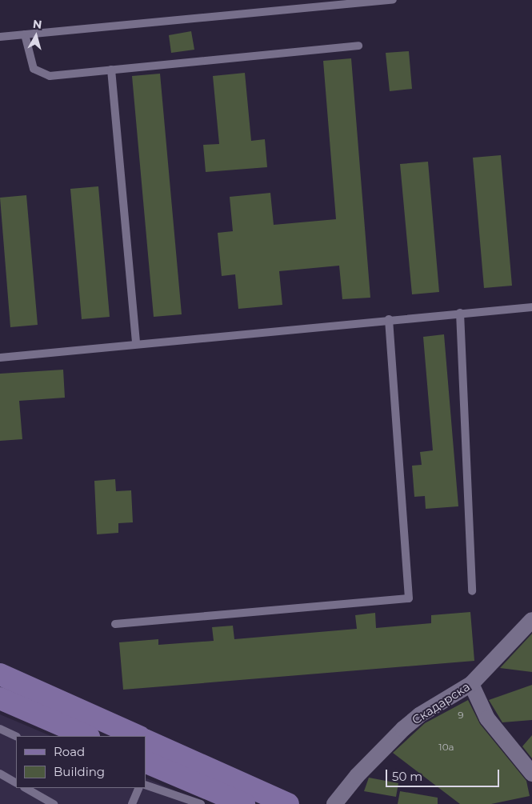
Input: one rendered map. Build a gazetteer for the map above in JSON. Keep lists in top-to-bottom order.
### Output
{
  "streets": {
    "street": ["Скадарска"]
  },
  "house_numbers": ["9", "10a"],
  "legend": ["Road", "Building"],
  "scale_bar": "50 m",
  "north": "top"
}
